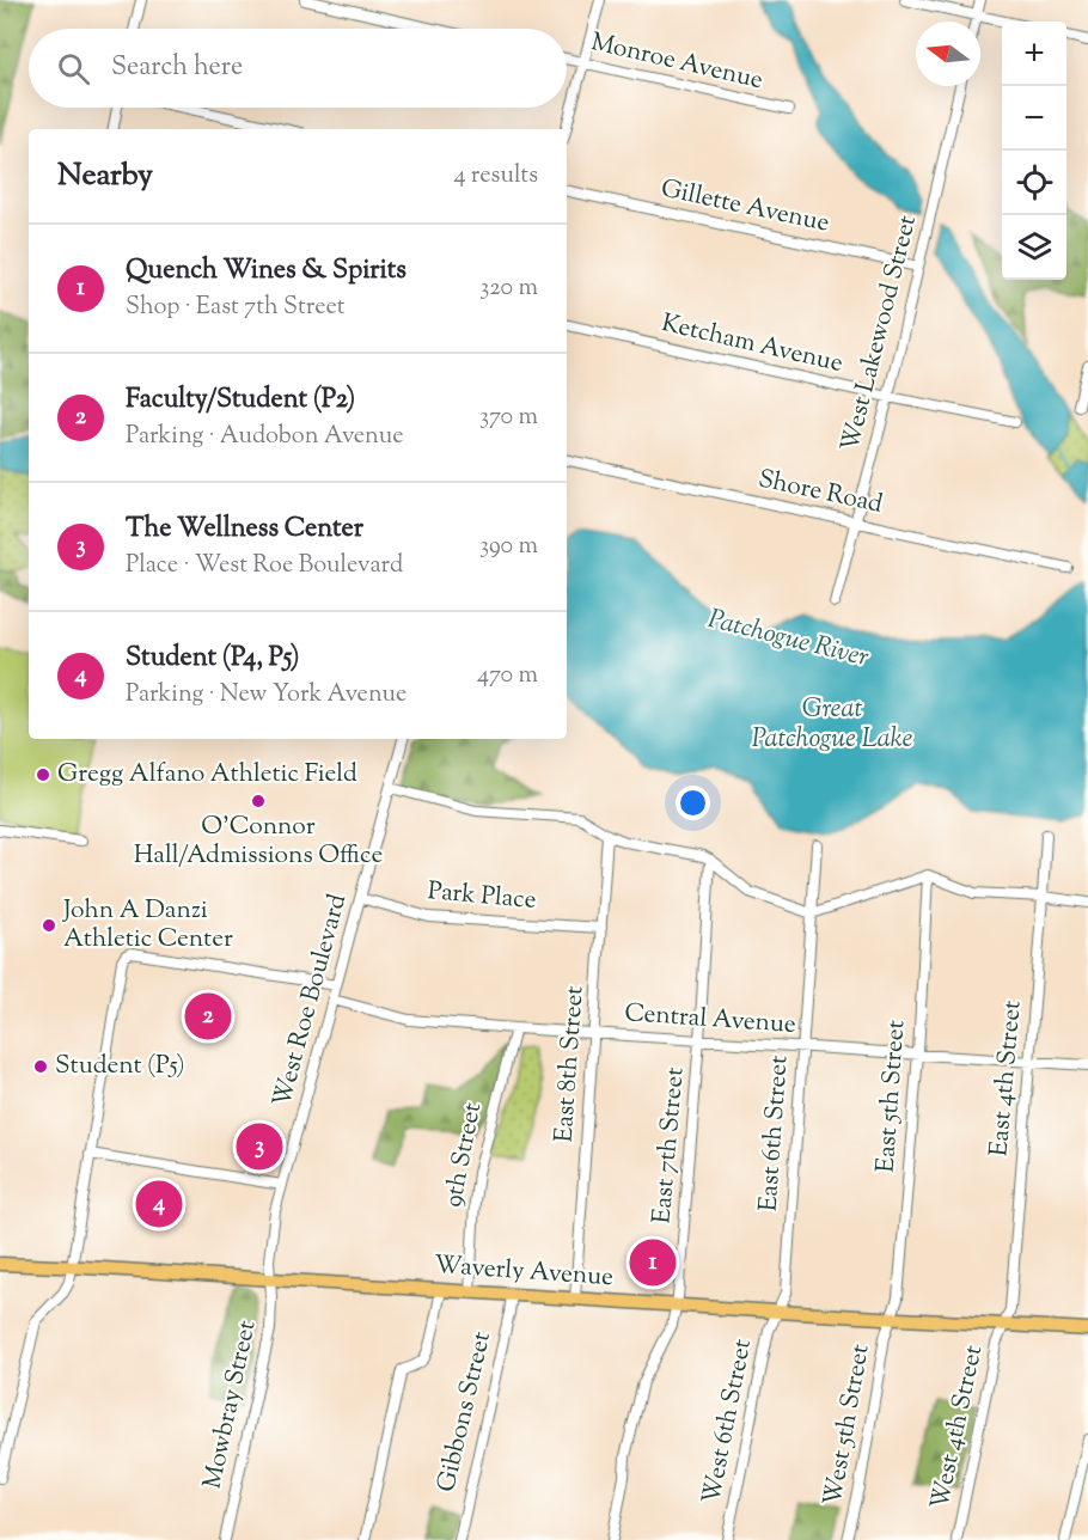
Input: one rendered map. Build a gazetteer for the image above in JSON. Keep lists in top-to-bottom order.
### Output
{
  "streets": {
    "main road": ["Waverly Avenue"],
    "street": [
      "Monroe Avenue",
      "Gillette Avenue",
      "West Lakewood Street",
      "Ketcham Avenue",
      "Shore Road",
      "Park Place",
      "West Roe Boulevard",
      "Central Avenue",
      "East 8th Street",
      "East 4th Street",
      "East 5th Street",
      "East 6th Street",
      "East 7th Street",
      "9th Street",
      "Mowbray Street",
      "Gibbons Street",
      "West 6th Street",
      "West 5th Street",
      "West 4th Street"
    ]
  },
  "crossings": [
    ["Gillette Avenue", "West Lakewood Street"],
    ["West Lakewood Street", "Ketcham Avenue"],
    ["West Lakewood Street", "Shore Road"],
    ["Park Place", "West Roe Boulevard"],
    ["Park Place", "East 8th Street"],
    ["West Roe Boulevard", "Central Avenue"],
    ["West Roe Boulevard", "Waverly Avenue"],
    ["West Roe Boulevard", "Mowbray Street"],
    ["Central Avenue", "East 8th Street"],
    ["Central Avenue", "East 4th Street"],
    ["Central Avenue", "East 5th Street"],
    ["Central Avenue", "East 6th Street"],
    ["Central Avenue", "East 7th Street"],
    ["Central Avenue", "9th Street"],
    ["East 8th Street", "Waverly Avenue"],
    ["East 4th Street", "Waverly Avenue"],
    ["East 4th Street", "West 4th Street"],
    ["East 5th Street", "Waverly Avenue"],
    ["East 5th Street", "West 5th Street"],
    ["East 6th Street", "Waverly Avenue"],
    ["East 6th Street", "West 6th Street"],
    ["East 7th Street", "Waverly Avenue"],
    ["9th Street", "Waverly Avenue"],
    ["Waverly Avenue", "Mowbray Street"],
    ["Waverly Avenue", "Gibbons Street"],
    ["Waverly Avenue", "West 6th Street"],
    ["Waverly Avenue", "West 5th Street"],
    ["Waverly Avenue", "West 4th Street"]
  ],
  "water": ["Patchogue River", "Great Patchogue Lake"],
  "places": [
    "Gregg Alfano Athletic Field",
    "O'Connor Hall/Admissions Office",
    "John A Danzi Athletic Center",
    "Student (P5)"
  ],
  "north": "left",
  "page": {
    "map_buttons": ["+", "−"],
    "search": "Search here",
    "heading": ["Nearby", "4 results"],
    "list": [
      {
        "mark": "1",
        "name": "Quench Wines & Spirits",
        "note": "Shop · East 7th Street",
        "value": "320 m"
      },
      {
        "mark": "2",
        "name": "Faculty/Student (P2)",
        "note": "Parking · Audobon Avenue",
        "value": "370 m"
      },
      {
        "mark": "3",
        "name": "The Wellness Center",
        "note": "Place · West Roe Boulevard",
        "value": "390 m"
      },
      {
        "mark": "4",
        "name": "Student (P4, P5)",
        "note": "Parking · New York Avenue",
        "value": "470 m"
      }
    ],
    "pins": [
      "2",
      "3",
      "4",
      "1"
    ]
  }
}
